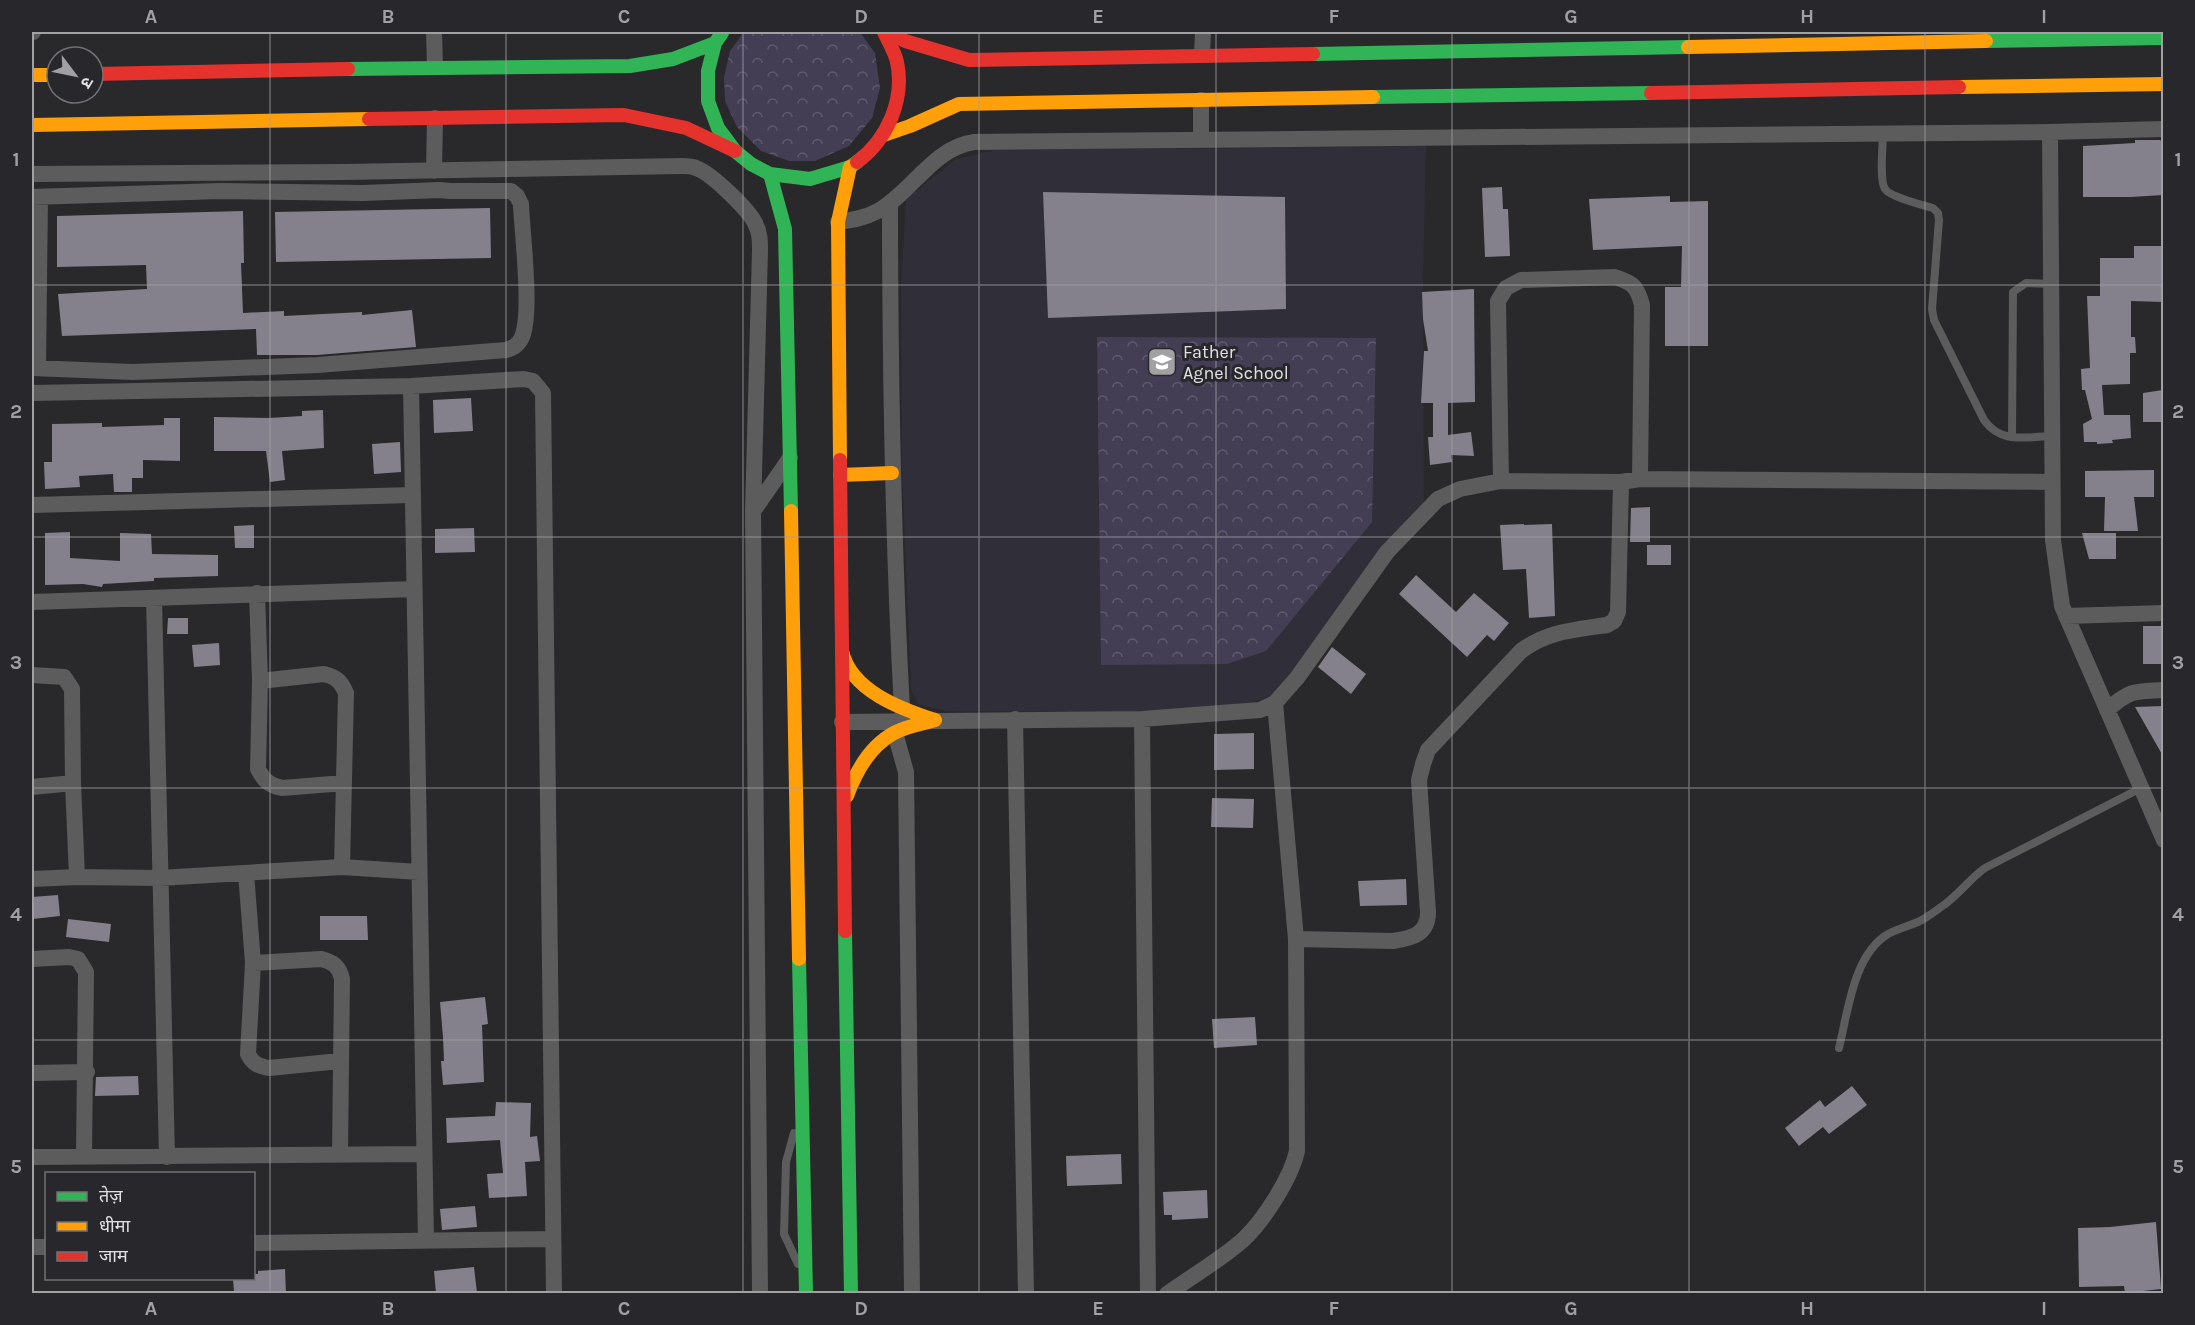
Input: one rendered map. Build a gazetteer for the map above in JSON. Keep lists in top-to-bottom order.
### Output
{
  "places": {
    "school or university": ["Father Agnel School"]
  },
  "legend": ["तेज़", "धीमा", "जाम"],
  "north": "bottom right",
  "grid": {
    "columns": [
      "A",
      "B",
      "C",
      "D",
      "E",
      "F",
      "G",
      "H",
      "I"
    ],
    "rows": [
      "1",
      "2",
      "3",
      "4",
      "5"
    ]
  }
}
